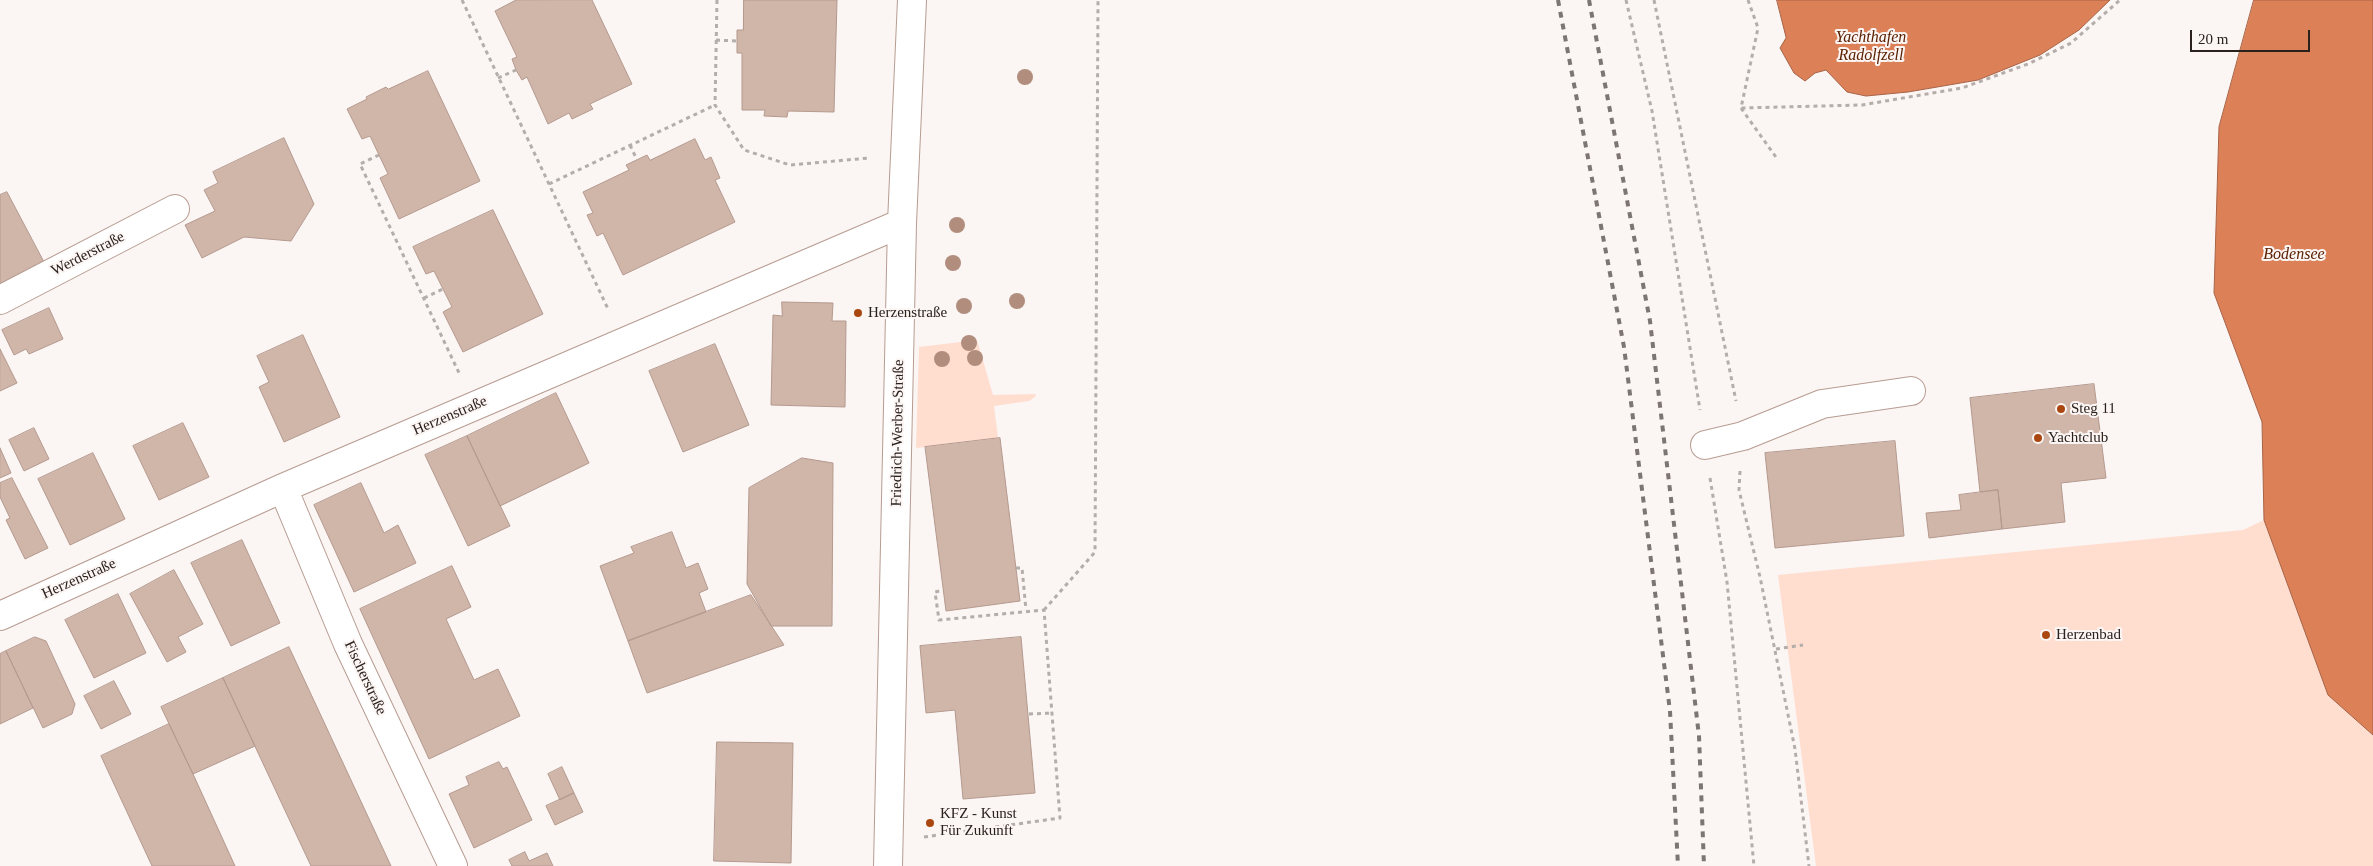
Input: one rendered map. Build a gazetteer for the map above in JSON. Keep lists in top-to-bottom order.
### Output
{
  "streets": {
    "street": [
      "Werderstraße",
      "Herzenstraße",
      "Friedrich-Werber-Straße",
      "Fischerstraße"
    ]
  },
  "crossings": [
    ["Herzenstraße", "Friedrich-Werber-Straße"],
    ["Herzenstraße", "Fischerstraße"]
  ],
  "water": ["Yachthafen Radolfzell", "Bodensee"],
  "places": [
    "Herzenstraße",
    "Steg 11",
    "Yachtclub",
    "Herzenbad",
    "KFZ - Kunst Für Zukunft"
  ],
  "scale_bar": "20 m"
}
